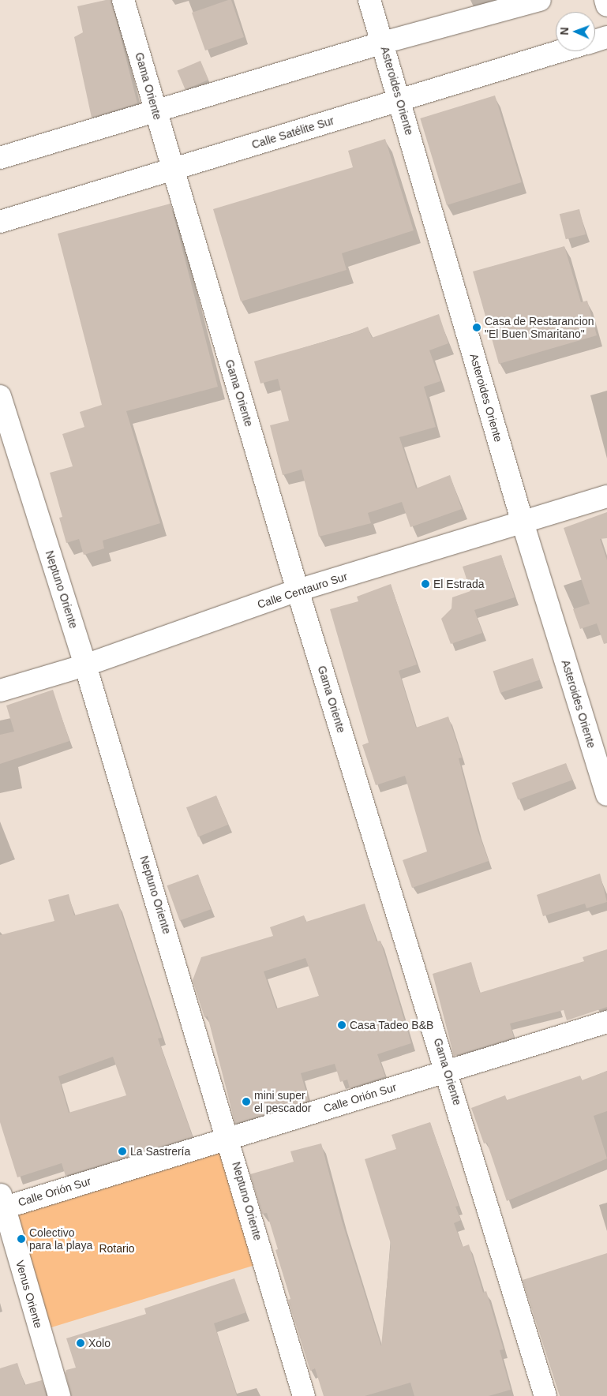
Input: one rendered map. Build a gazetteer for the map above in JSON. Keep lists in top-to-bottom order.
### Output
{
  "streets": {
    "street": [
      "Gama Oriente",
      "Asteroides Oriente",
      "Calle Satélite Sur",
      "Neptuno Oriente",
      "Calle Centauro Sur",
      "Calle Orión Sur",
      "Venus Oriente"
    ]
  },
  "crossings": [
    ["Gama Oriente", "Calle Satélite Sur"],
    ["Gama Oriente", "Calle Centauro Sur"],
    ["Gama Oriente", "Calle Orión Sur"],
    ["Asteroides Oriente", "Calle Satélite Sur"],
    ["Asteroides Oriente", "Calle Centauro Sur"],
    ["Neptuno Oriente", "Calle Centauro Sur"],
    ["Neptuno Oriente", "Calle Orión Sur"],
    ["Calle Orión Sur", "Venus Oriente"]
  ],
  "parks": ["Rotario"],
  "places": [
    "Casa de Restarancion \"El Buen Smaritano\"",
    "El Estrada",
    "Casa Tadeo B&B",
    "mini super el pescador",
    "La Sastrería",
    "Colectivo para la playa",
    "Xolo"
  ],
  "north": "left"
}
